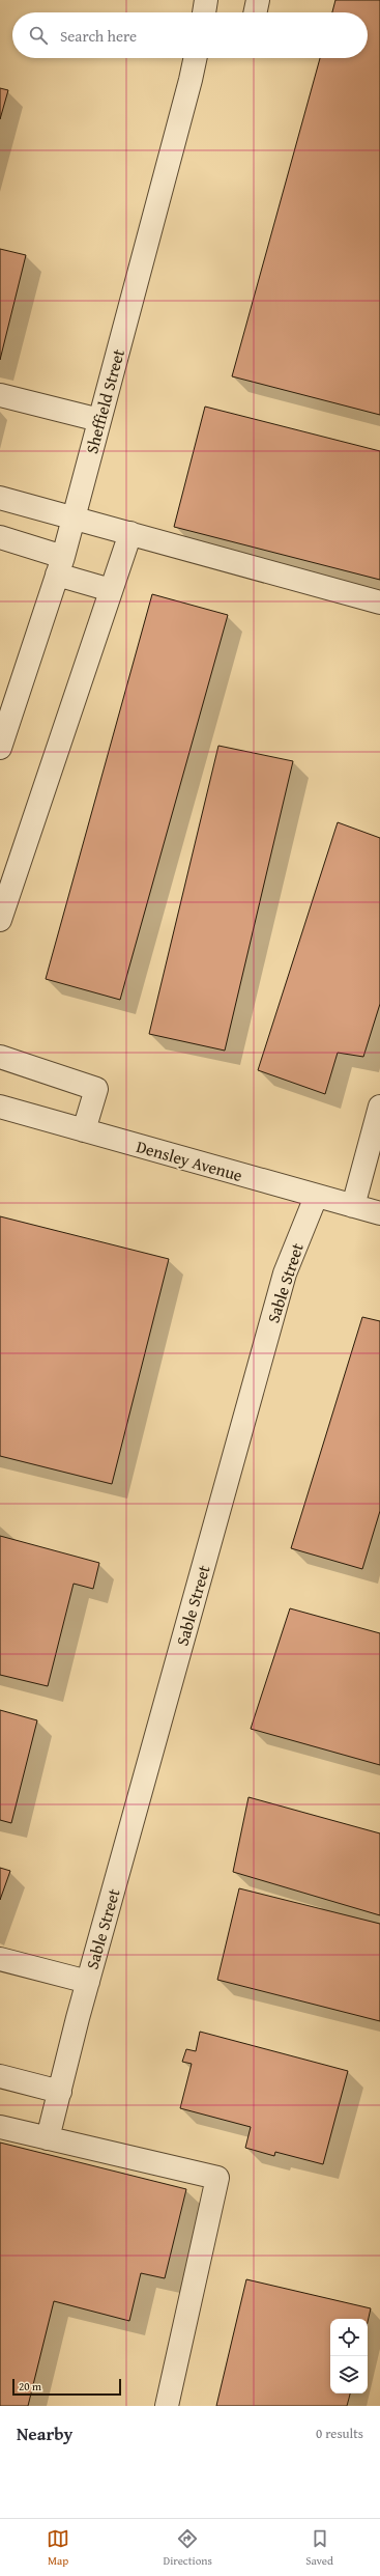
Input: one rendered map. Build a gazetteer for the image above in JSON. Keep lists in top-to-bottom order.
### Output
{
  "streets": {
    "street": ["Sheffield Street", "Densley Avenue", "Sable Street"]
  },
  "crossings": [
    ["Densley Avenue", "Sable Street"]
  ],
  "scale_bar": "20 m",
  "page": {
    "search": "Search here",
    "scale": "20 m",
    "heading": ["Nearby", "0 results"],
    "nav": ["Map", "Directions", "Saved"]
  }
}
